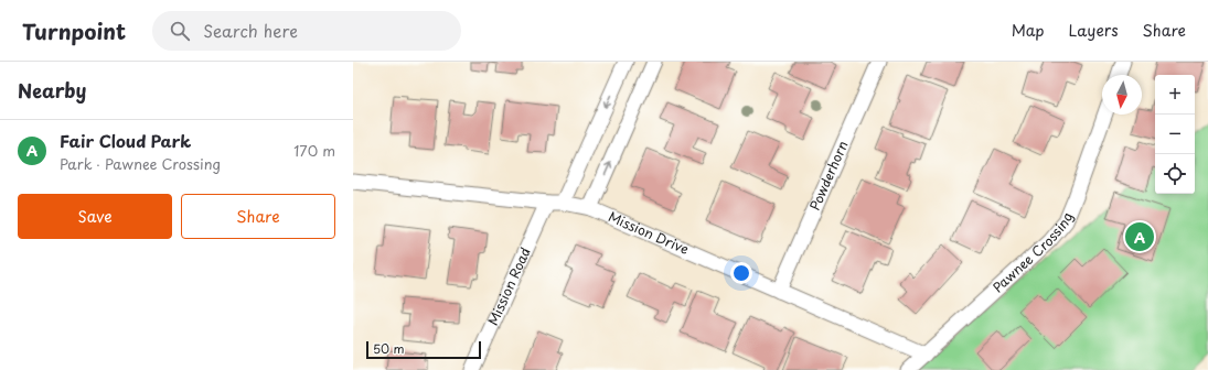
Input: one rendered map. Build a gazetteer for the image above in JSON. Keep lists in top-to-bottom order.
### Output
{
  "streets": {
    "street": [
      "Powderhorn",
      "Mission Drive",
      "Pawnee Crossing",
      "Mission Road"
    ]
  },
  "crossings": [
    ["Powderhorn", "Mission Drive"],
    ["Mission Drive", "Pawnee Crossing"],
    ["Mission Drive", "Mission Road"]
  ],
  "scale_bar": "50 m",
  "north": "bottom",
  "page": {
    "header": "Turnpoint",
    "search": "Search here",
    "nav": ["Map", "Layers", "Share"],
    "heading": "Nearby",
    "map_buttons": ["+", "−"],
    "list": [
      {
        "mark": "A",
        "name": "Fair Cloud Park",
        "note": "Park · Pawnee Crossing",
        "value": "170 m"
      }
    ],
    "buttons": ["Save", "Share"],
    "pins": "A",
    "scale": "50 m"
  }
}
